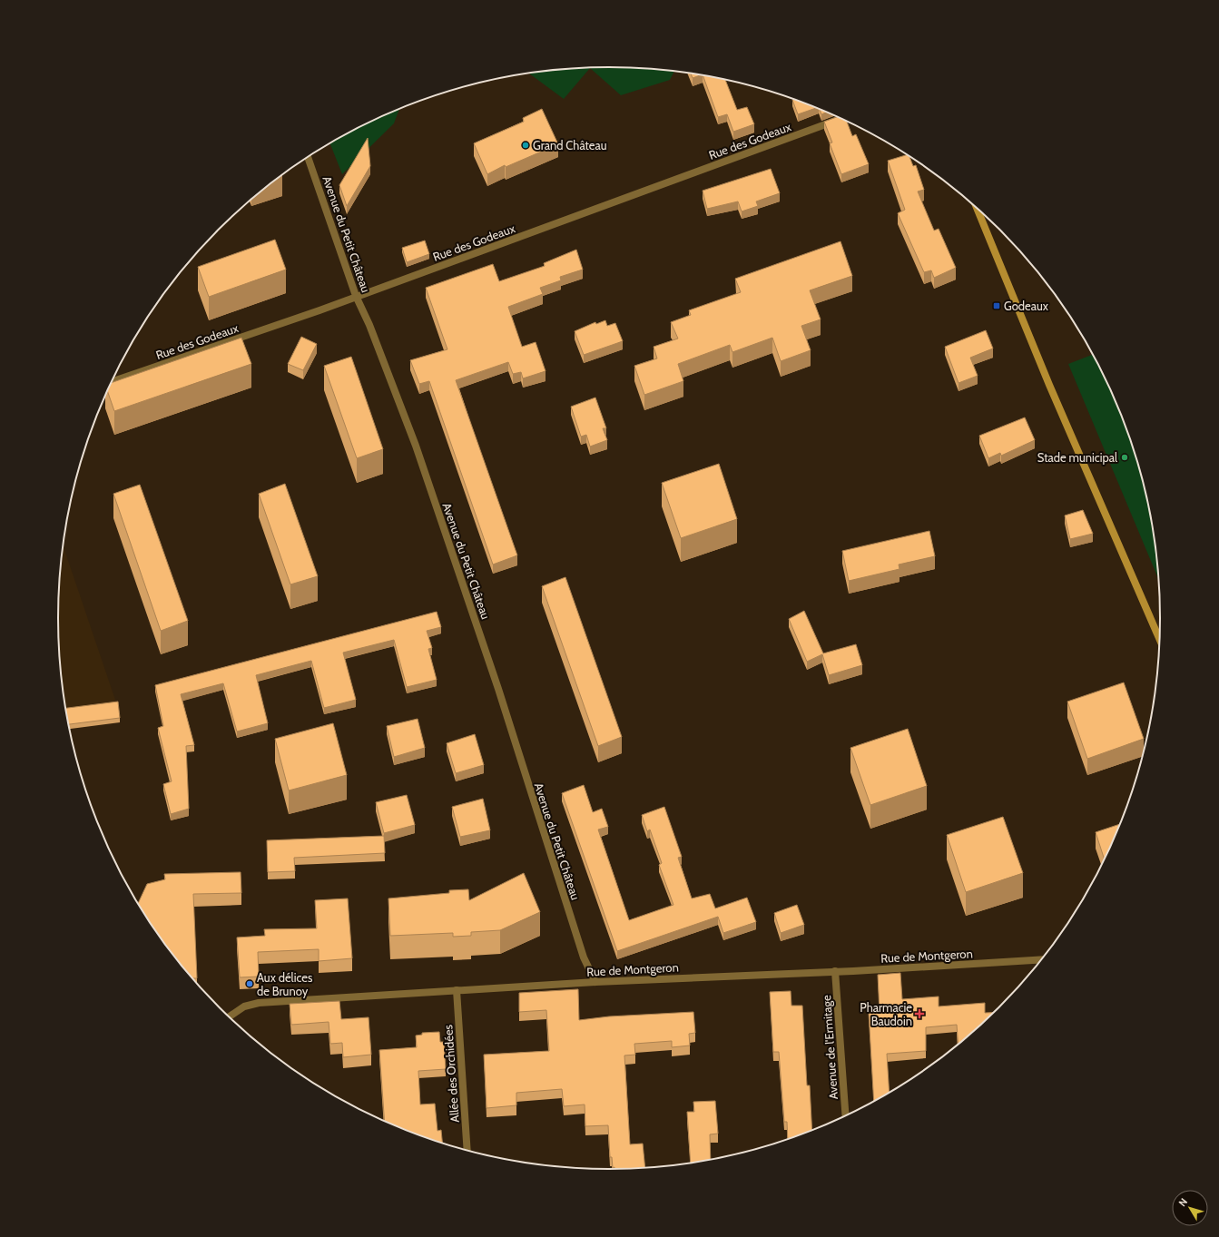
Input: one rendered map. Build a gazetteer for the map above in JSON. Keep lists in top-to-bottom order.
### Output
{
  "streets": {
    "street": [
      "Rue des Godeaux",
      "Avenue du Petit Château",
      "Rue de Montgeron",
      "Avenue de l'Ermitage",
      "Allée des Orchidées"
    ]
  },
  "crossings": [
    ["Rue des Godeaux", "Avenue du Petit Château"],
    ["Avenue du Petit Château", "Rue de Montgeron"],
    ["Rue de Montgeron", "Avenue de l'Ermitage"],
    ["Rue de Montgeron", "Allée des Orchidées"]
  ],
  "places": {
    "other": ["Grand Château", "Stade municipal", "Aux délices de Brunoy"],
    "transit": ["Godeaux"],
    "health": ["Pharmacie Baudoin"]
  },
  "north": "top left"
}
